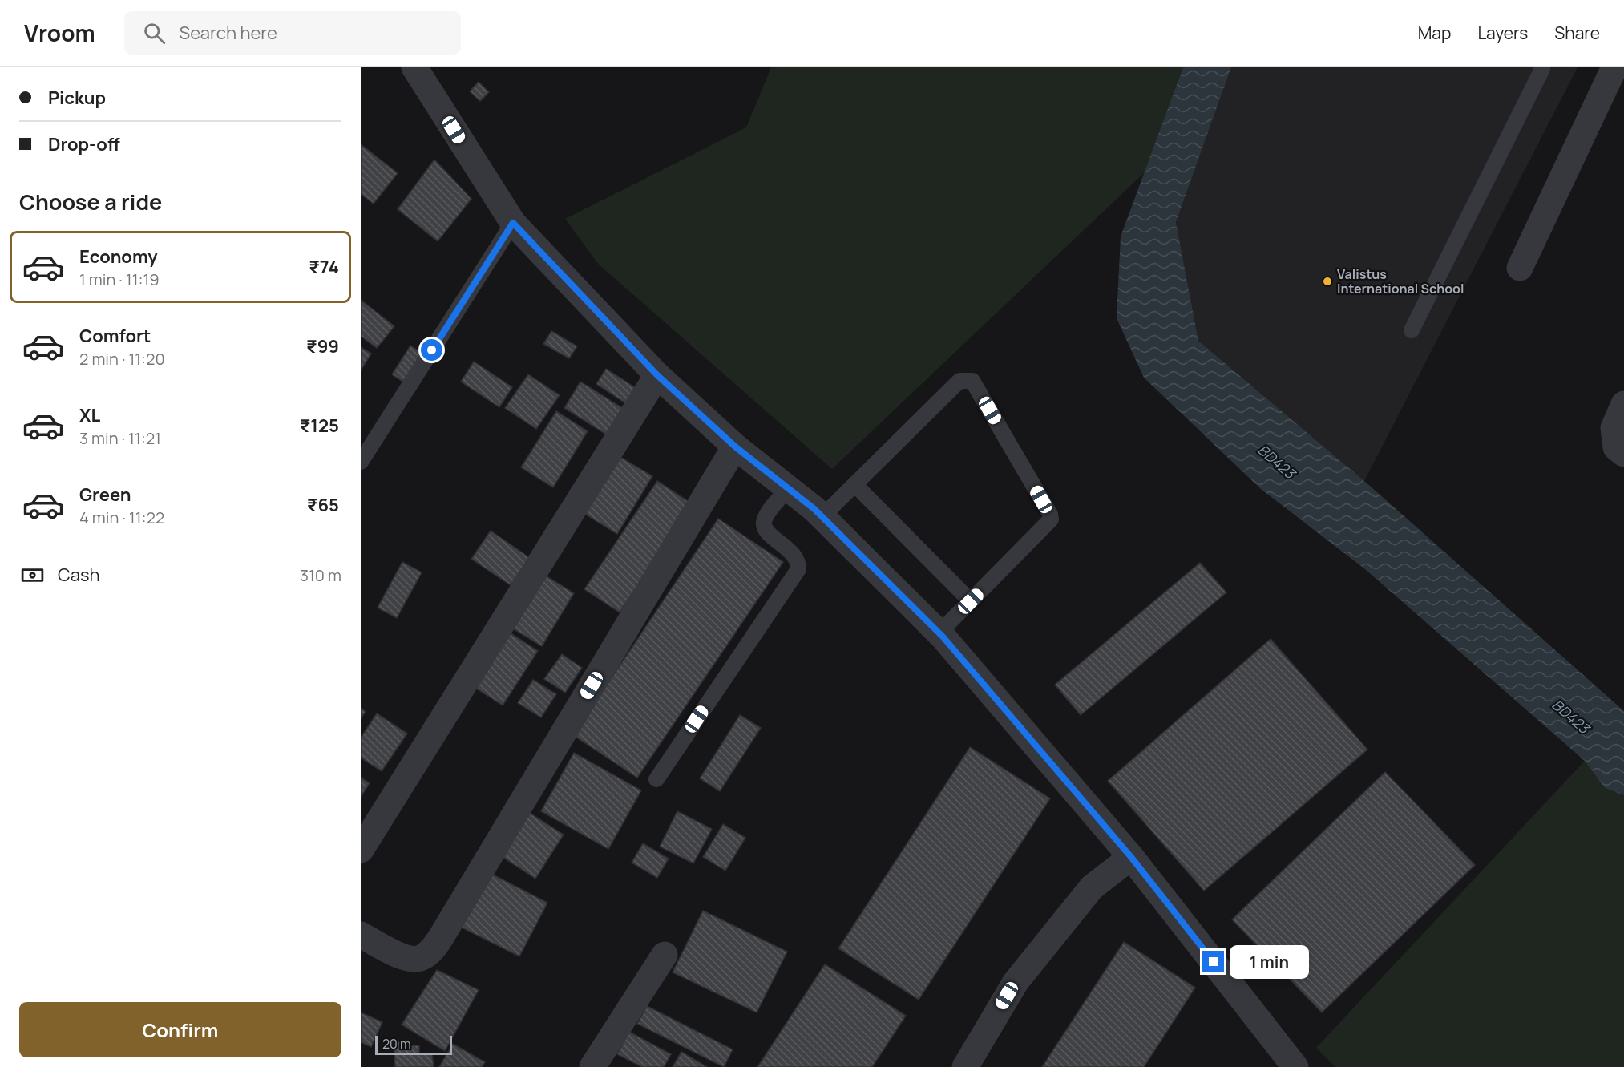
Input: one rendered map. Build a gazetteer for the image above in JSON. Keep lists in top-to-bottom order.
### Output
{
  "water": ["BD423"],
  "places": ["Valistus International School"],
  "scale_bar": "20 m",
  "page": {
    "header": "Vroom",
    "search": "Search here",
    "nav": ["Map", "Layers", "Share"],
    "banner": ["Pickup", "Drop-off"],
    "heading": "Choose a ride",
    "list": [
      {
        "name": "Economy",
        "note": "1 min · 11:19",
        "value": "₹74"
      },
      {
        "name": "Comfort",
        "note": "2 min · 11:20",
        "value": "₹99"
      },
      {
        "name": "XL",
        "note": "3 min · 11:21",
        "value": "₹125"
      },
      {
        "name": "Green",
        "note": "4 min · 11:22",
        "value": "₹65"
      }
    ],
    "pay": ["Cash", "310 m"],
    "bubble": "1 min",
    "buttons": "Confirm",
    "scale": "20 m"
  }
}
